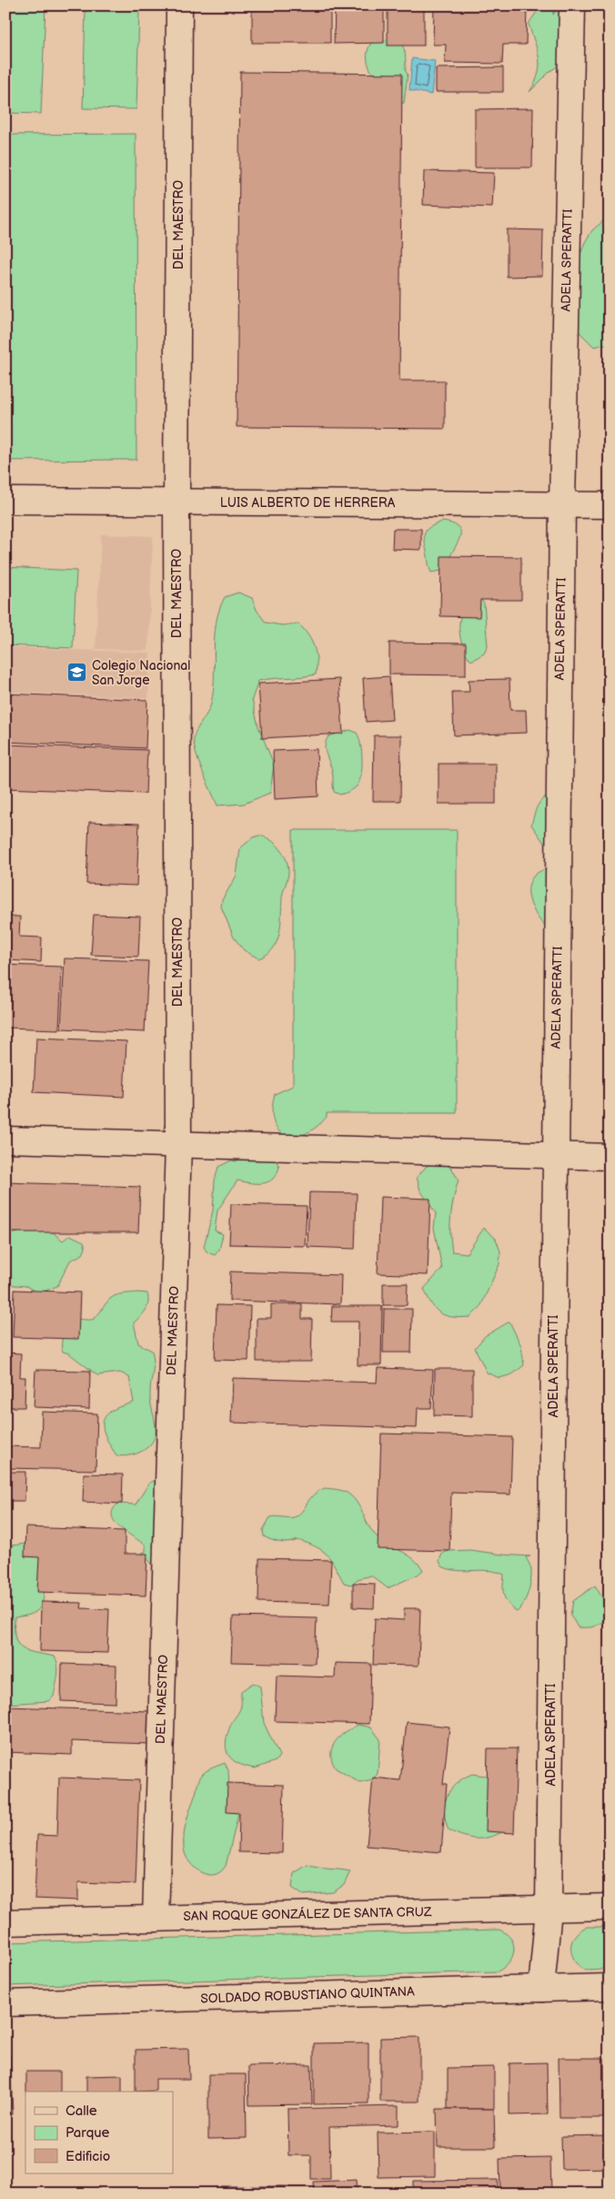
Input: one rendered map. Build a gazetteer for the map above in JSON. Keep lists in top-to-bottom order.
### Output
{
  "streets": {
    "street": [
      "DEL MAESTRO",
      "ADELA SPERATTI",
      "LUIS ALBERTO DE HERRERA",
      "SAN ROQUE GONZÁLEZ DE SANTA CRUZ",
      "SOLDADO ROBUSTIANO QUINTANA"
    ]
  },
  "crossings": [
    ["DEL MAESTRO", "LUIS ALBERTO DE HERRERA"],
    ["DEL MAESTRO", "SAN ROQUE GONZÁLEZ DE SANTA CRUZ"],
    ["ADELA SPERATTI", "LUIS ALBERTO DE HERRERA"],
    ["ADELA SPERATTI", "SAN ROQUE GONZÁLEZ DE SANTA CRUZ"],
    ["ADELA SPERATTI", "SOLDADO ROBUSTIANO QUINTANA"]
  ],
  "places": {
    "school or university": ["Colegio Nacional San Jorge"]
  },
  "legend": ["Calle", "Parque", "Edificio"]
}
